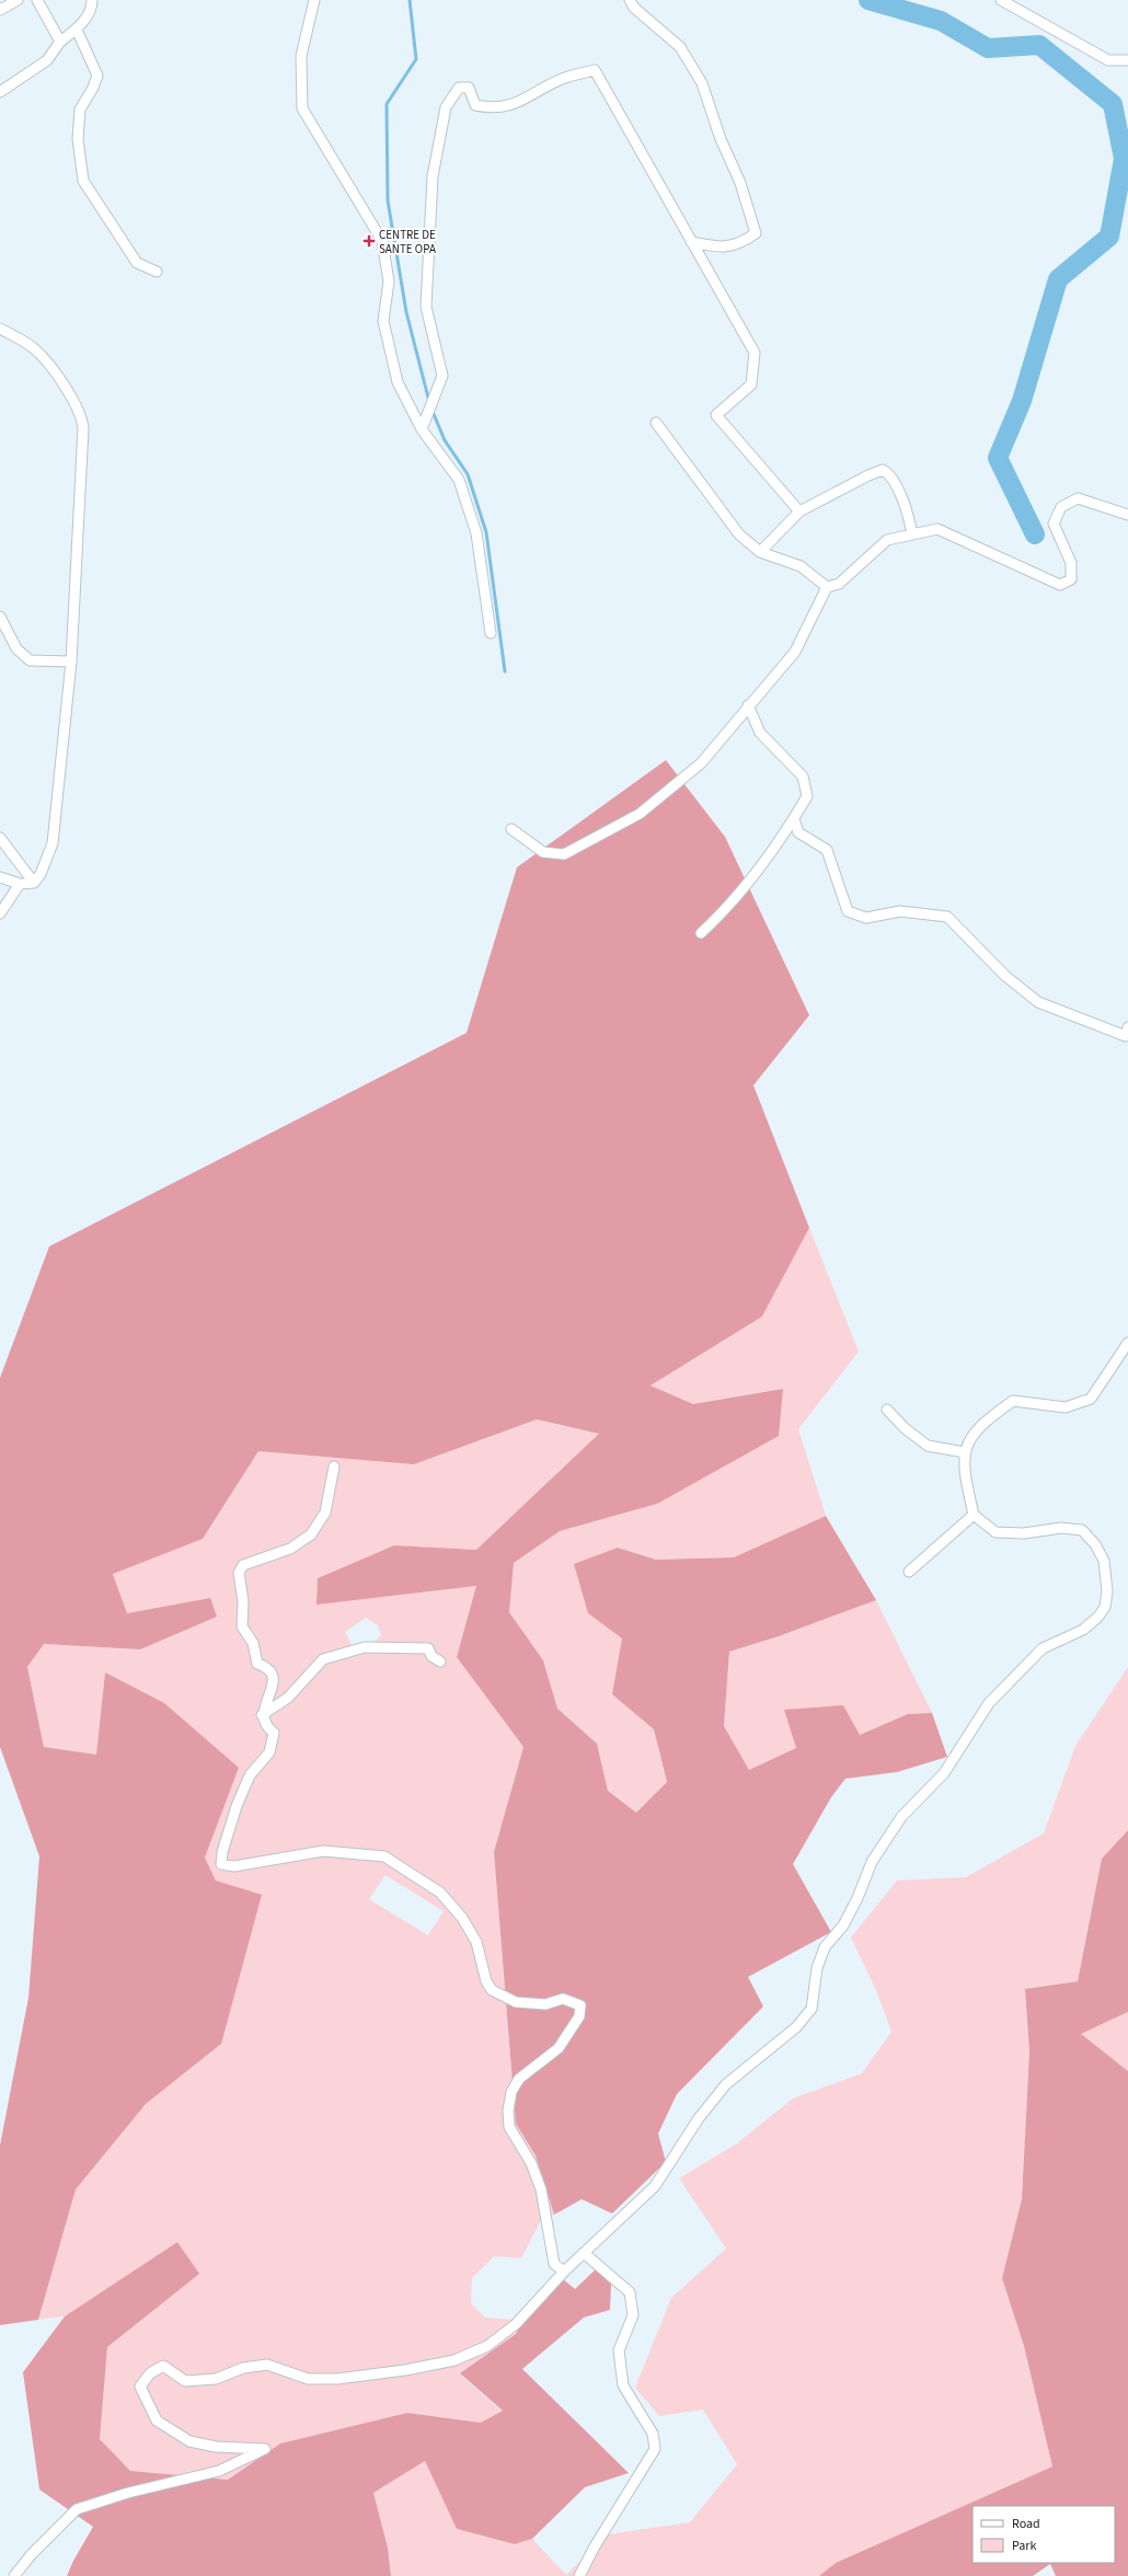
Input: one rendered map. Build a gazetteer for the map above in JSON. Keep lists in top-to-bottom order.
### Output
{
  "places": {
    "health": ["CENTRE DE SANTE OPA"]
  },
  "legend": ["Road", "Park"]
}
